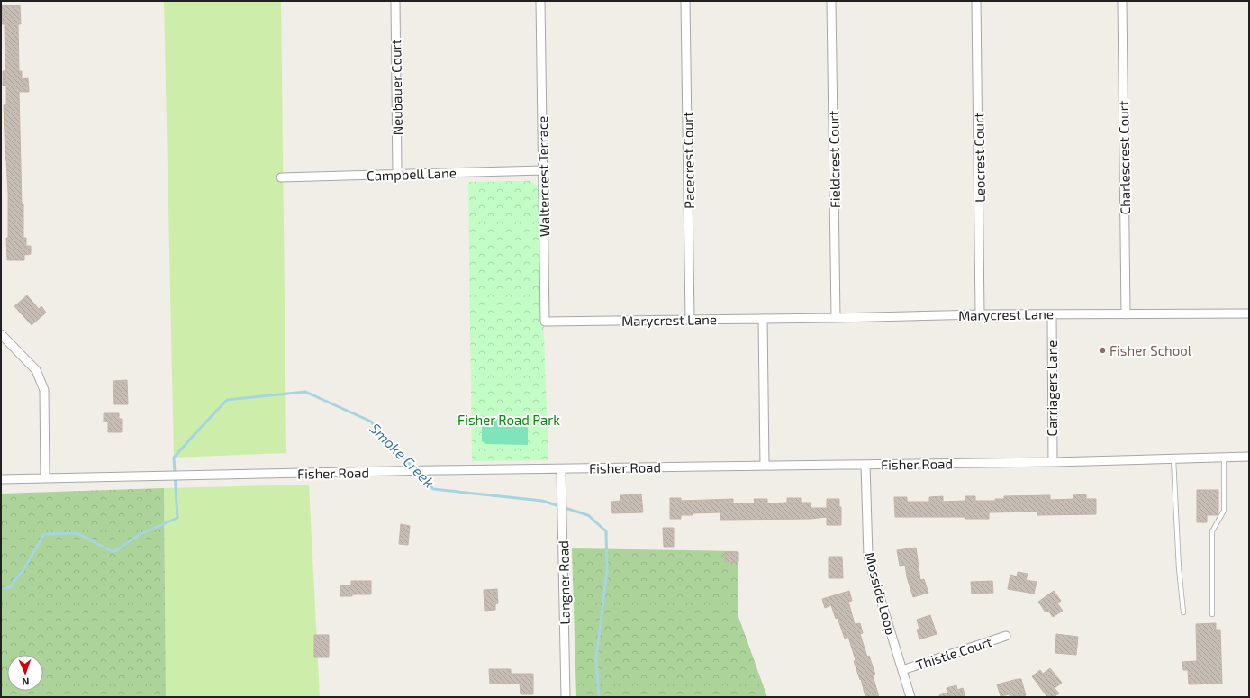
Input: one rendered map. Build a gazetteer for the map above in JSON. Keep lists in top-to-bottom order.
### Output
{
  "streets": {
    "street": [
      "Neubauer Court",
      "Leocrest Court",
      "Charlescrest Court",
      "Fieldcrest Court",
      "Pacecrest Court",
      "Campbell Lane",
      "Waltercrest Terrace",
      "Marycrest Lane",
      "Carriagers Lane",
      "Fisher Road",
      "Langner Road",
      "Mosside Loop",
      "Thistle Court"
    ]
  },
  "crossings": [
    ["Neubauer Court", "Campbell Lane"],
    ["Leocrest Court", "Marycrest Lane"],
    ["Charlescrest Court", "Marycrest Lane"],
    ["Fieldcrest Court", "Marycrest Lane"],
    ["Pacecrest Court", "Marycrest Lane"],
    ["Campbell Lane", "Waltercrest Terrace"],
    ["Waltercrest Terrace", "Marycrest Lane"],
    ["Marycrest Lane", "Carriagers Lane"],
    ["Carriagers Lane", "Fisher Road"],
    ["Fisher Road", "Langner Road"],
    ["Fisher Road", "Mosside Loop"],
    ["Mosside Loop", "Thistle Court"]
  ],
  "water": ["Smoke Creek"],
  "parks": ["Fisher Road Park"],
  "places": ["Fisher School"],
  "north": "bottom"
}
